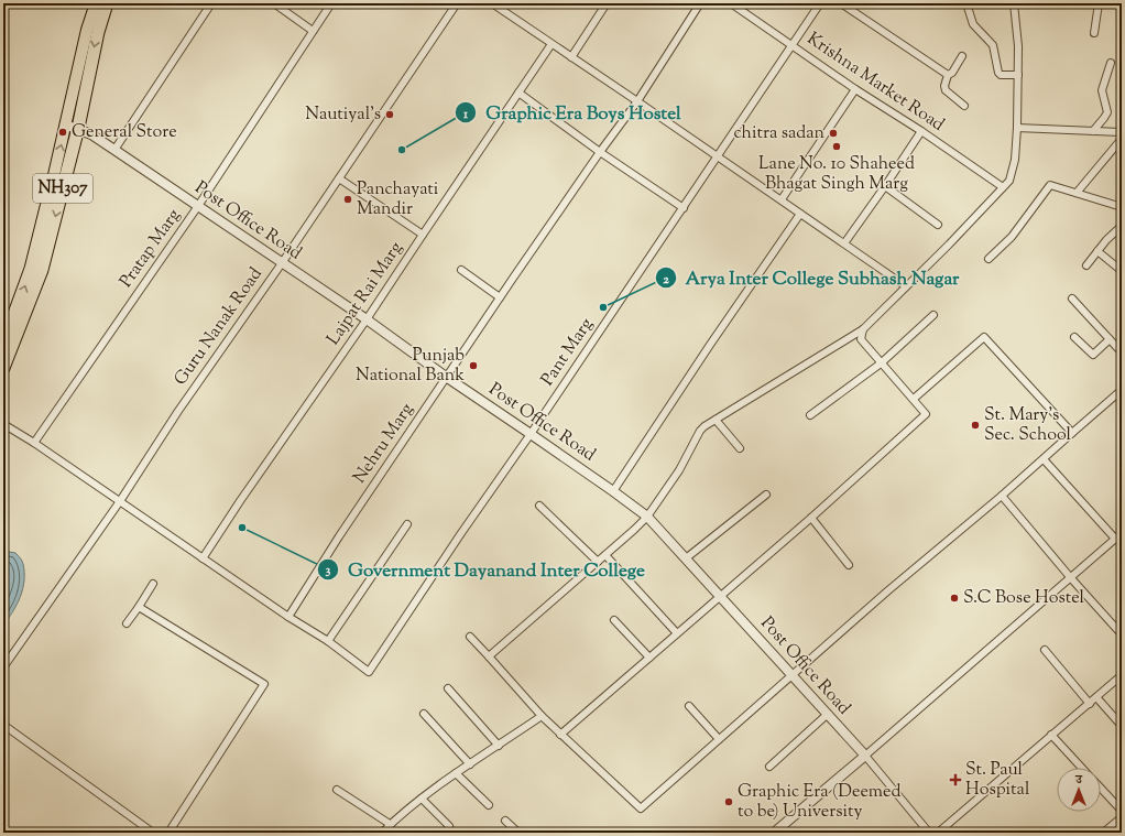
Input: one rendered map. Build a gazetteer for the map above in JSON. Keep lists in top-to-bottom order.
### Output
{
  "streets": {
    "highway": ["NH307"],
    "street": [
      "Krishna Market Road",
      "Post Office Road",
      "Pratap Marg",
      "Lajpat Rai Marg",
      "Guru Nanak Road",
      "Pant Marg",
      "Nehru Marg"
    ]
  },
  "crossings": [
    ["Krishna Market Road", "Pant Marg"],
    ["NH307", "Post Office Road"],
    ["Post Office Road", "Pratap Marg"],
    ["Post Office Road", "Lajpat Rai Marg"],
    ["Post Office Road", "Guru Nanak Road"],
    ["Post Office Road", "Pant Marg"],
    ["Post Office Road", "Nehru Marg"]
  ],
  "places": {
    "other": [
      "Nautiyal's",
      "General Store",
      "chitra sadan",
      "Lane No. 10 Shaheed Bhagat Singh Marg",
      "Graphic Era Boys Hostel",
      "Panchayati Mandir",
      "Arya Inter College Subhash Nagar",
      "Punjab National Bank",
      "St. Mary's Sec. School",
      "Government Dayanand Inter College",
      "S.C Bose Hostel",
      "Graphic Era (Deemed to be) University"
    ],
    "health": ["St. Paul Hospital"]
  },
  "north": "top"
}
